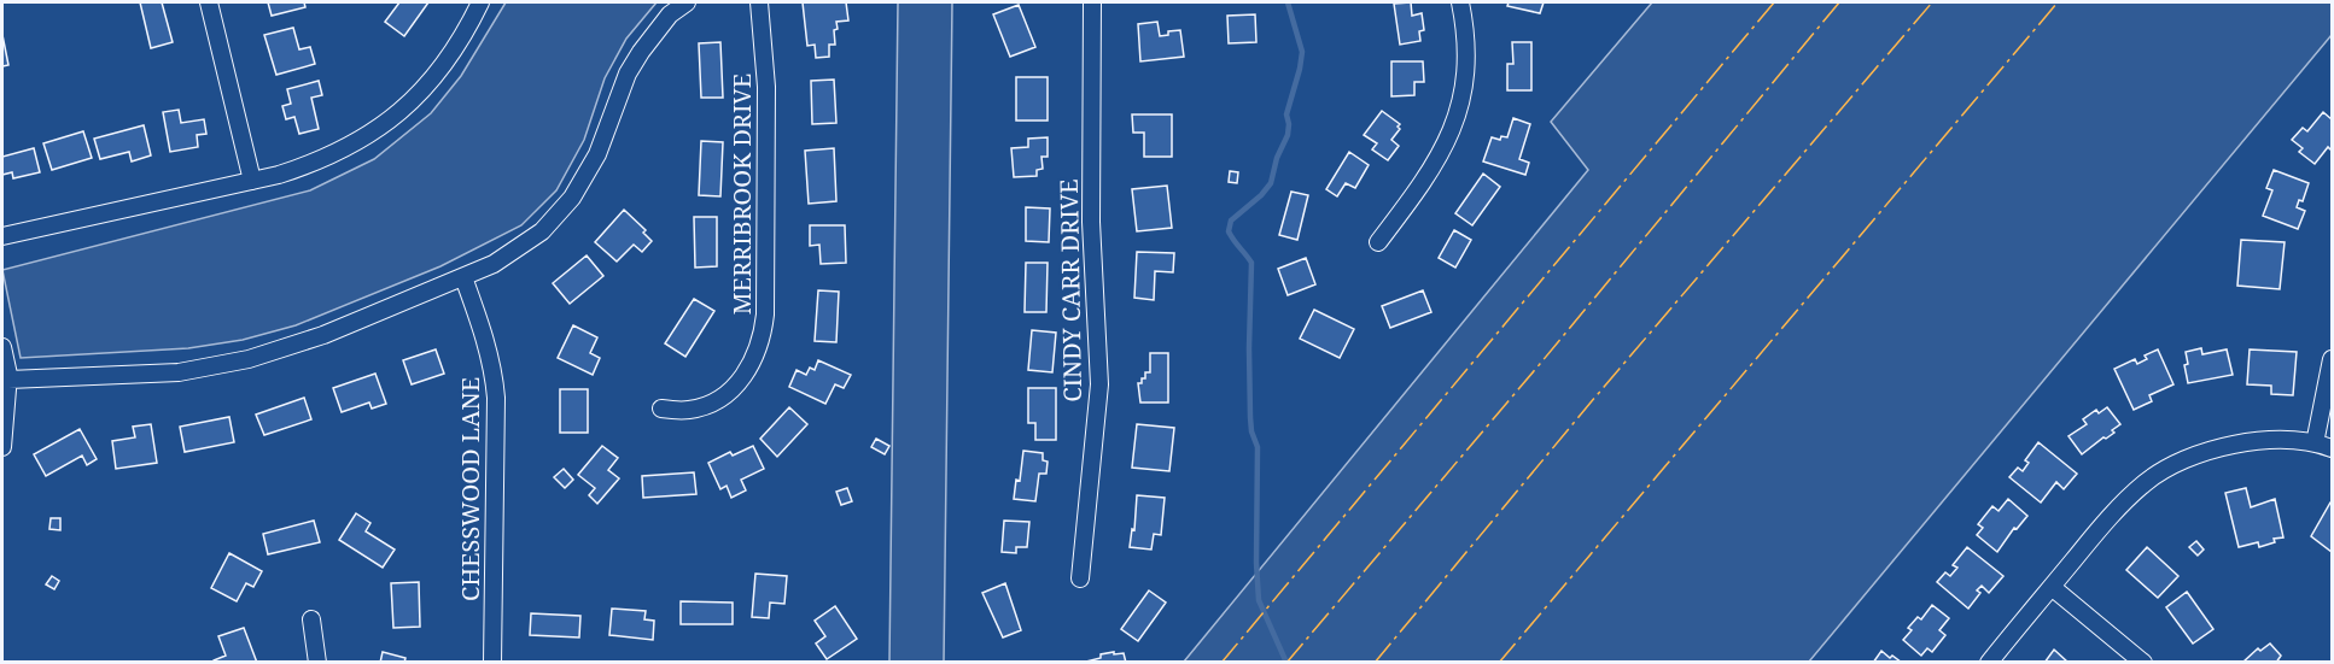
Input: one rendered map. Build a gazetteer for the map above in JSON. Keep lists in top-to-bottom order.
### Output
{
  "streets": {
    "street": ["MERRIBROOK DRIVE", "CINDY CARR DRIVE", "CHESSWOOD LANE"]
  }
}
